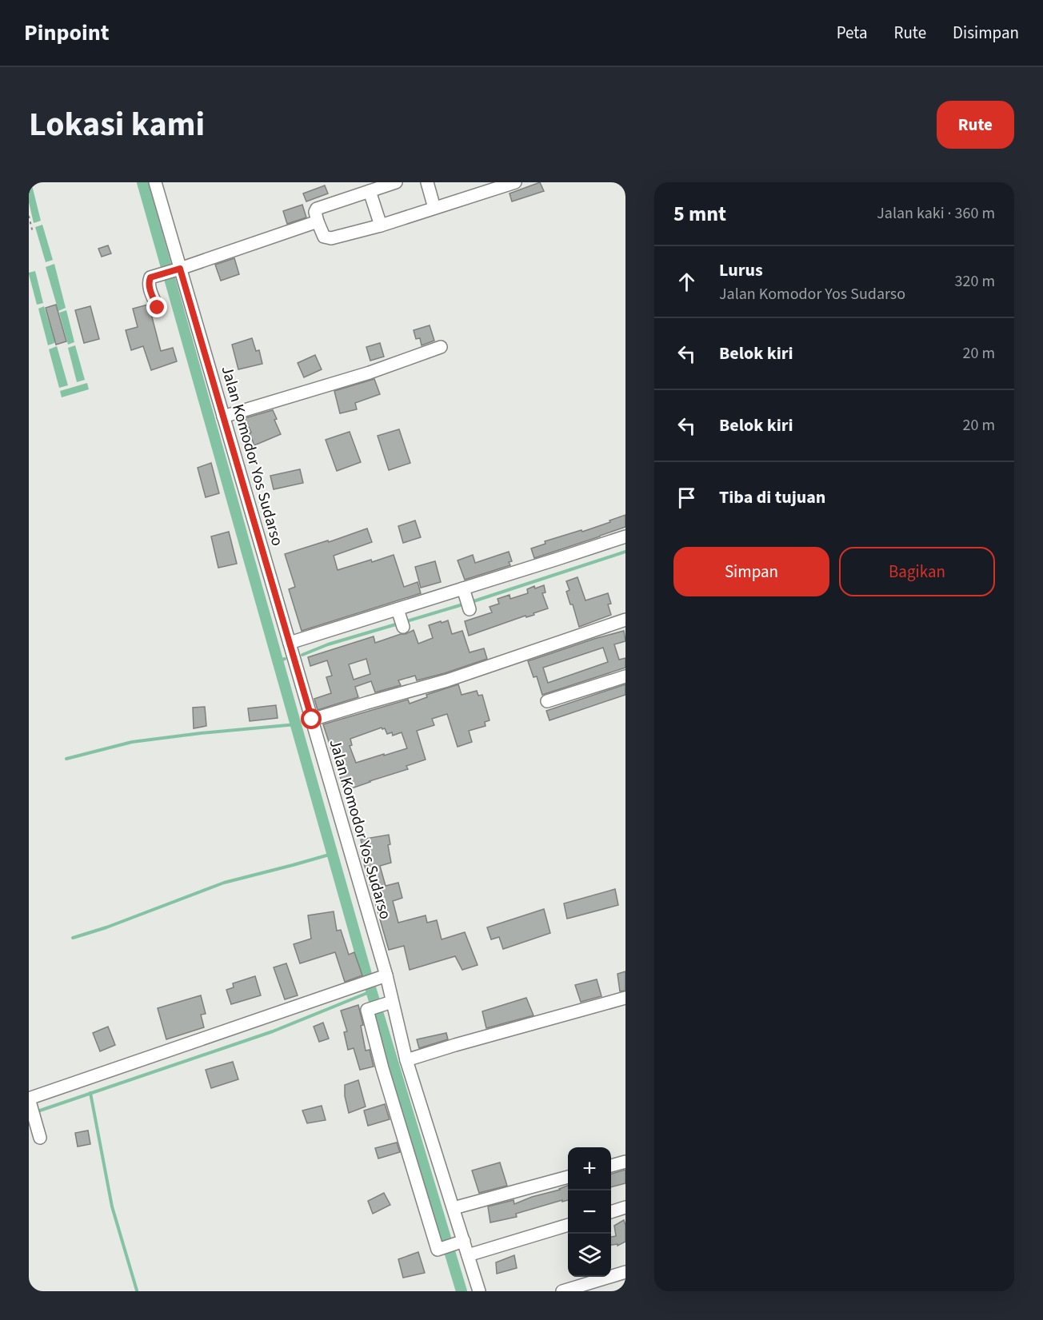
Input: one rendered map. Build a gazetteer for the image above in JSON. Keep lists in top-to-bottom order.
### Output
{
  "streets": {
    "street": ["Jalan Komodor Yos Sudarso"]
  },
  "page": {
    "header": "Pinpoint",
    "nav": ["Peta", "Rute", "Disimpan"],
    "title": "Lokasi kami",
    "buttons": [
      "Rute",
      ["Simpan", "Bagikan"]
    ],
    "heading": ["5 mnt", "Jalan kaki · 360 m"],
    "list": [
      ["Lurus", "Jalan Komodor Yos Sudarso", "320 m"],
      ["Belok kiri", "20 m"],
      ["Belok kiri", "20 m"],
      "Tiba di tujuan"
    ],
    "map_buttons": ["+", "−"]
  }
}
